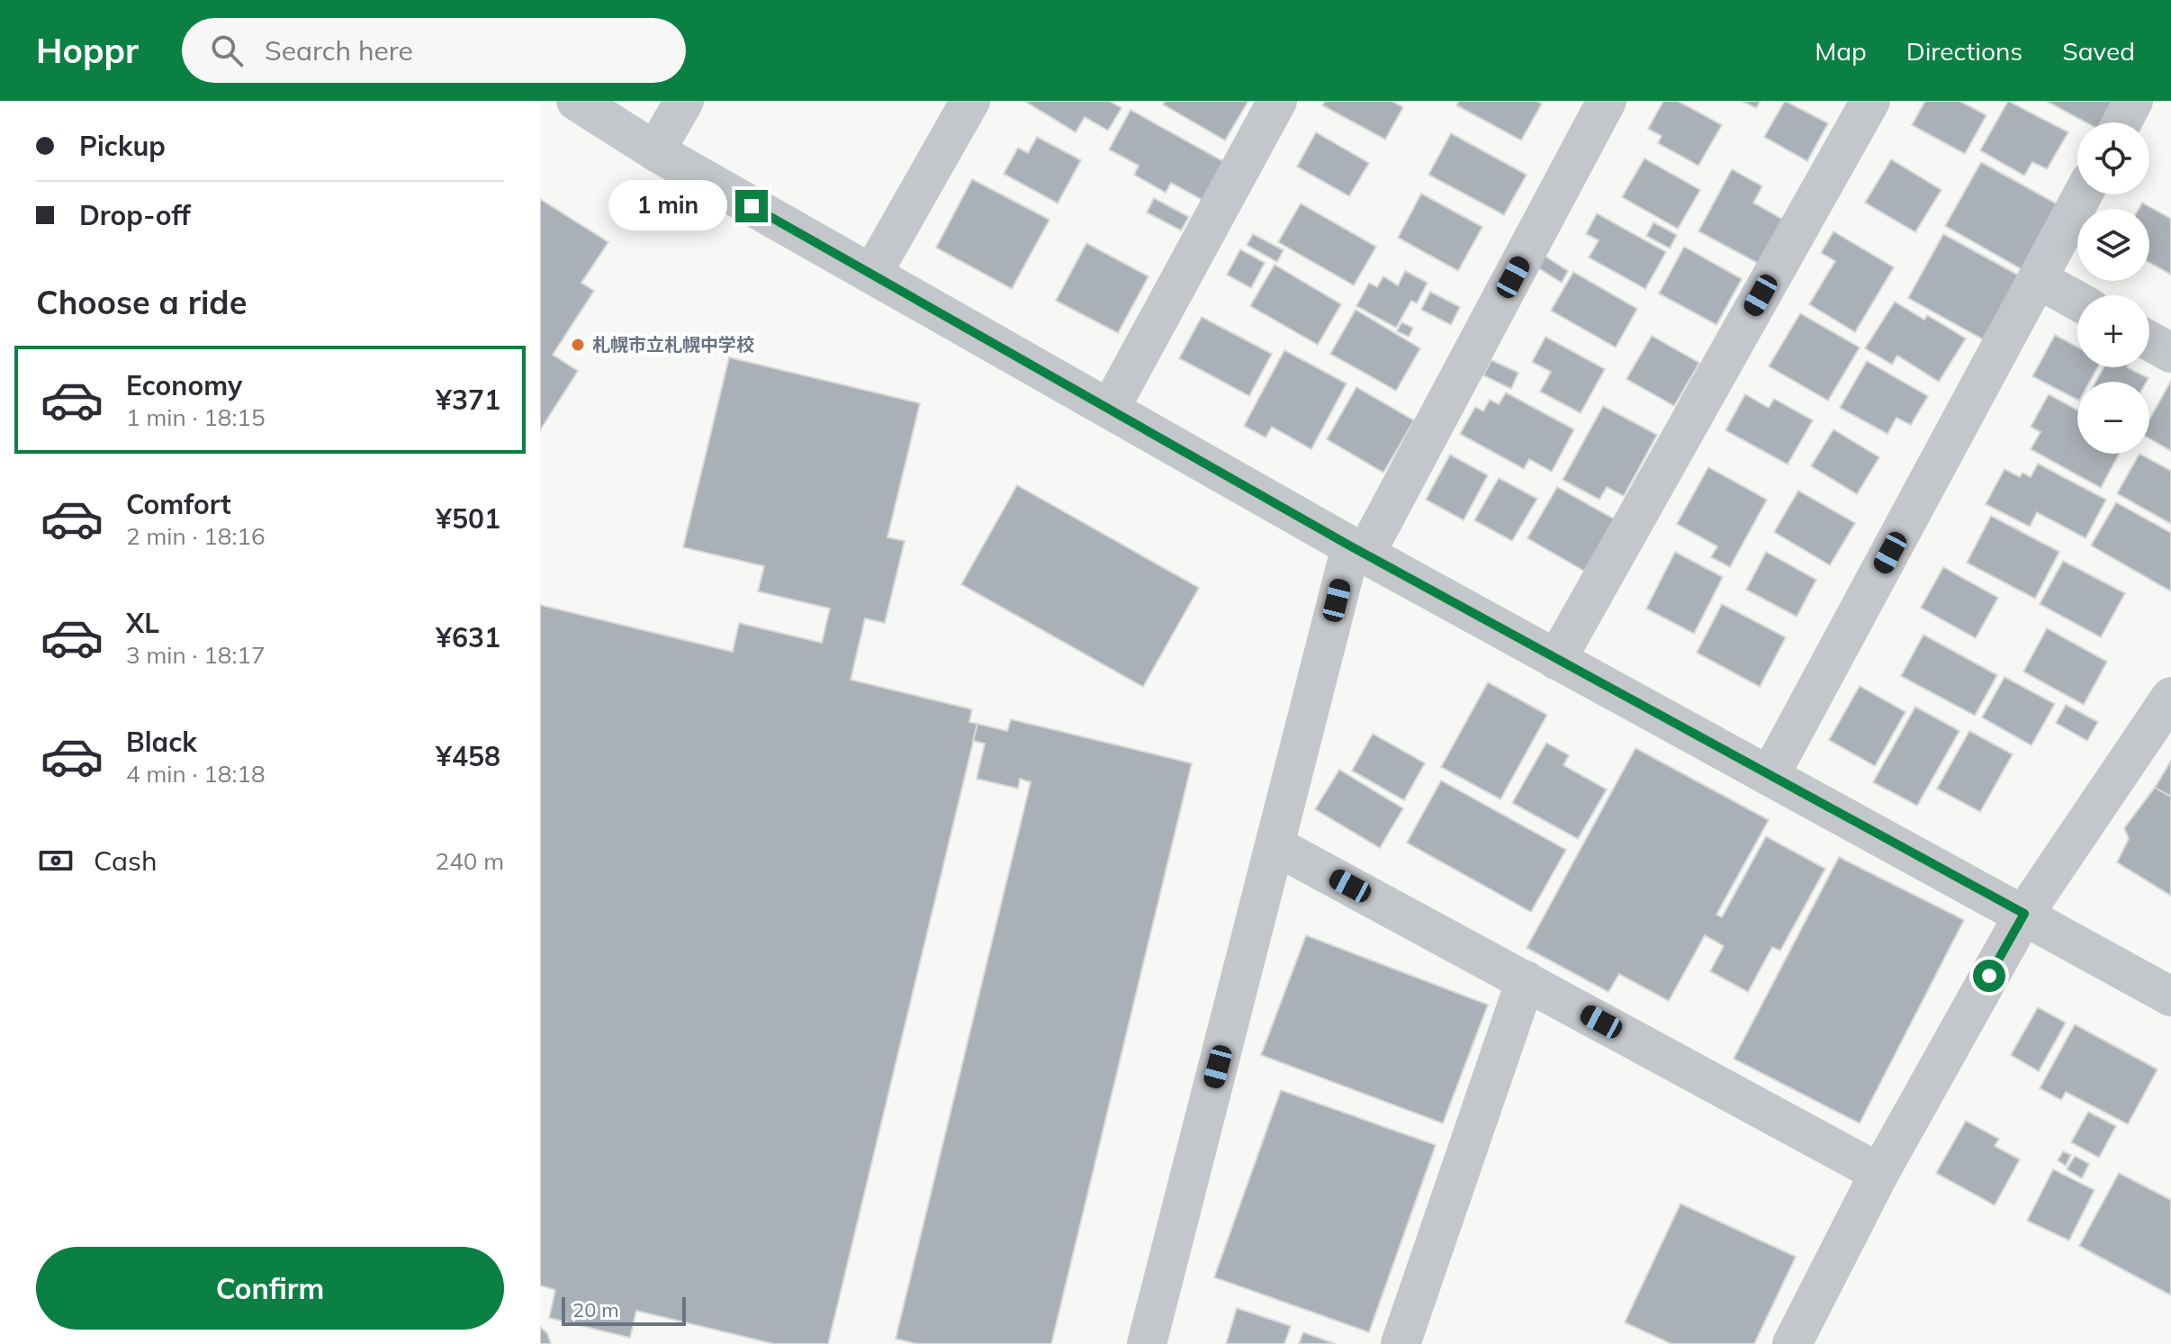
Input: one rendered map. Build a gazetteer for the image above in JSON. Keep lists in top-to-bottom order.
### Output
{
  "places": ["札幌市立札幌中学校"],
  "scale_bar": "20 m",
  "page": {
    "header": "Hoppr",
    "search": "Search here",
    "nav": ["Map", "Directions", "Saved"],
    "banner": ["Pickup", "Drop-off"],
    "map_buttons": ["+", "−"],
    "bubble": "1 min",
    "heading": "Choose a ride",
    "list": [
      {
        "name": "Economy",
        "note": "1 min · 18:15",
        "value": "¥371"
      },
      {
        "name": "Comfort",
        "note": "2 min · 18:16",
        "value": "¥501"
      },
      {
        "name": "XL",
        "note": "3 min · 18:17",
        "value": "¥631"
      },
      {
        "name": "Black",
        "note": "4 min · 18:18",
        "value": "¥458"
      }
    ],
    "pay": ["Cash", "240 m"],
    "buttons": "Confirm",
    "scale": "20 m"
  }
}
